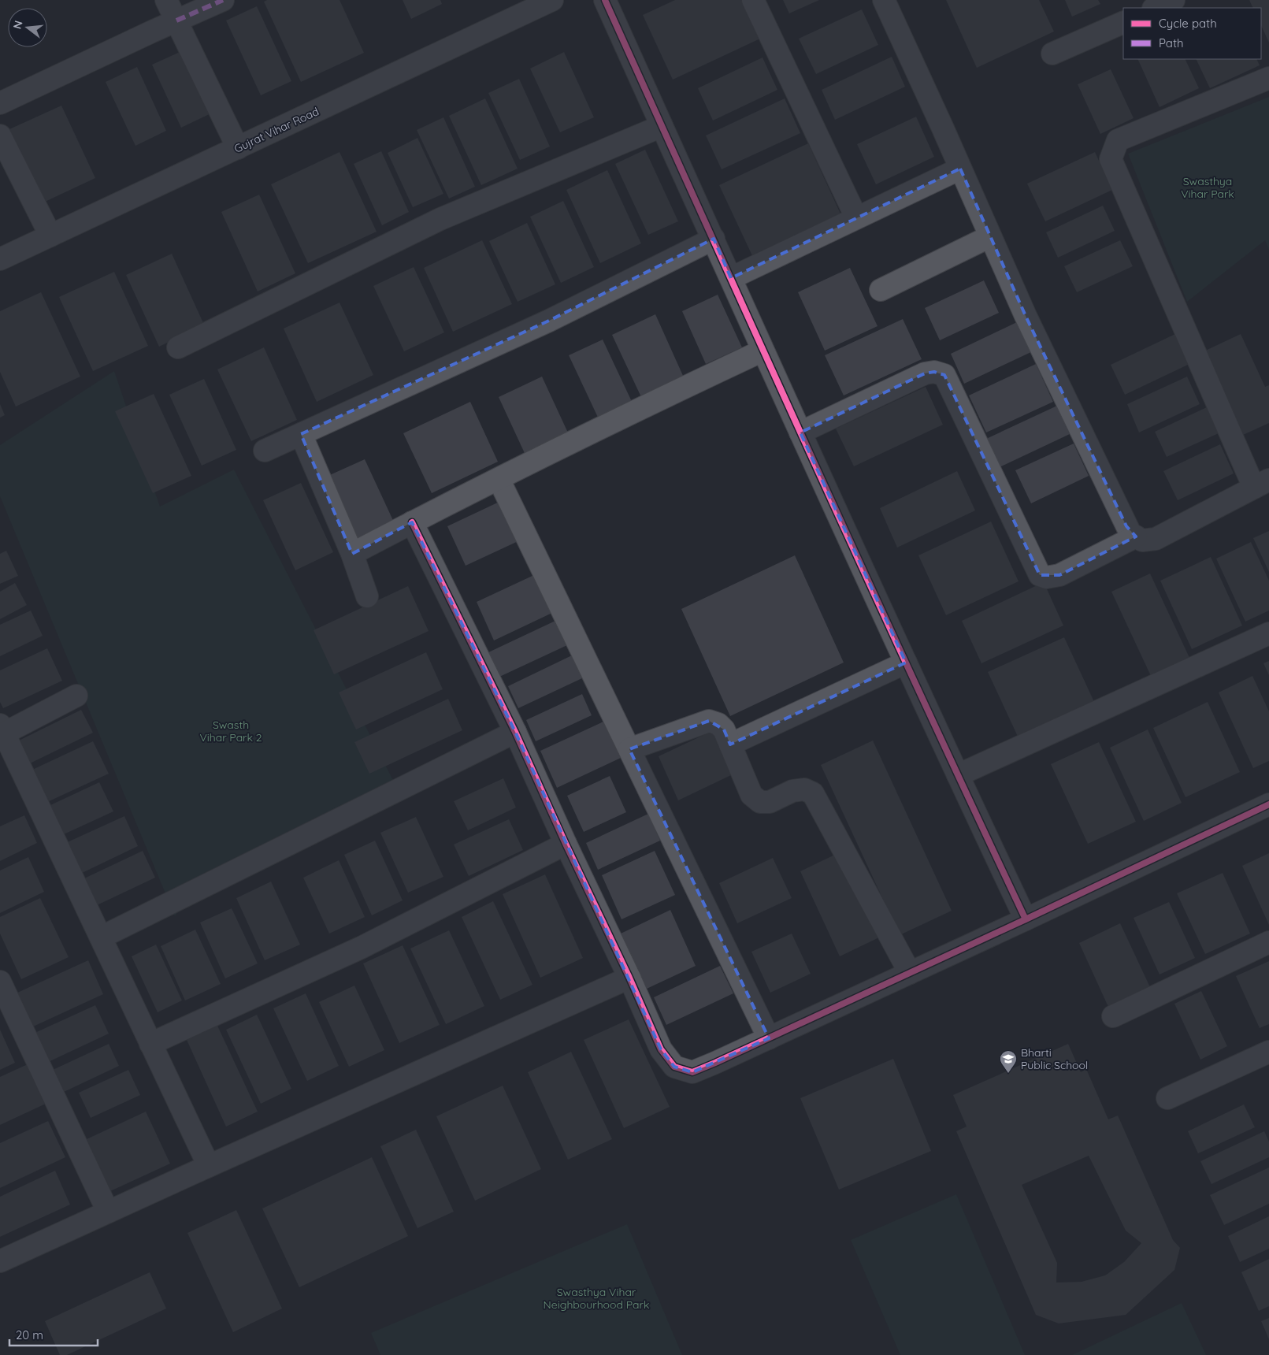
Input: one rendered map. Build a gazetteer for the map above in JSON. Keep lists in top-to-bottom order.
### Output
{
  "streets": {
    "street": ["Gujrat Vihar Road"]
  },
  "parks": ["Swasthya Vihar Park", "Swasth Vihar Park 2", "Swasthya Vihar Neighbourhood Park"],
  "places": {
    "school or university": ["Bharti Public School"]
  },
  "legend": ["Cycle path", "Path"],
  "scale_bar": "20 m",
  "north": "left"
}
